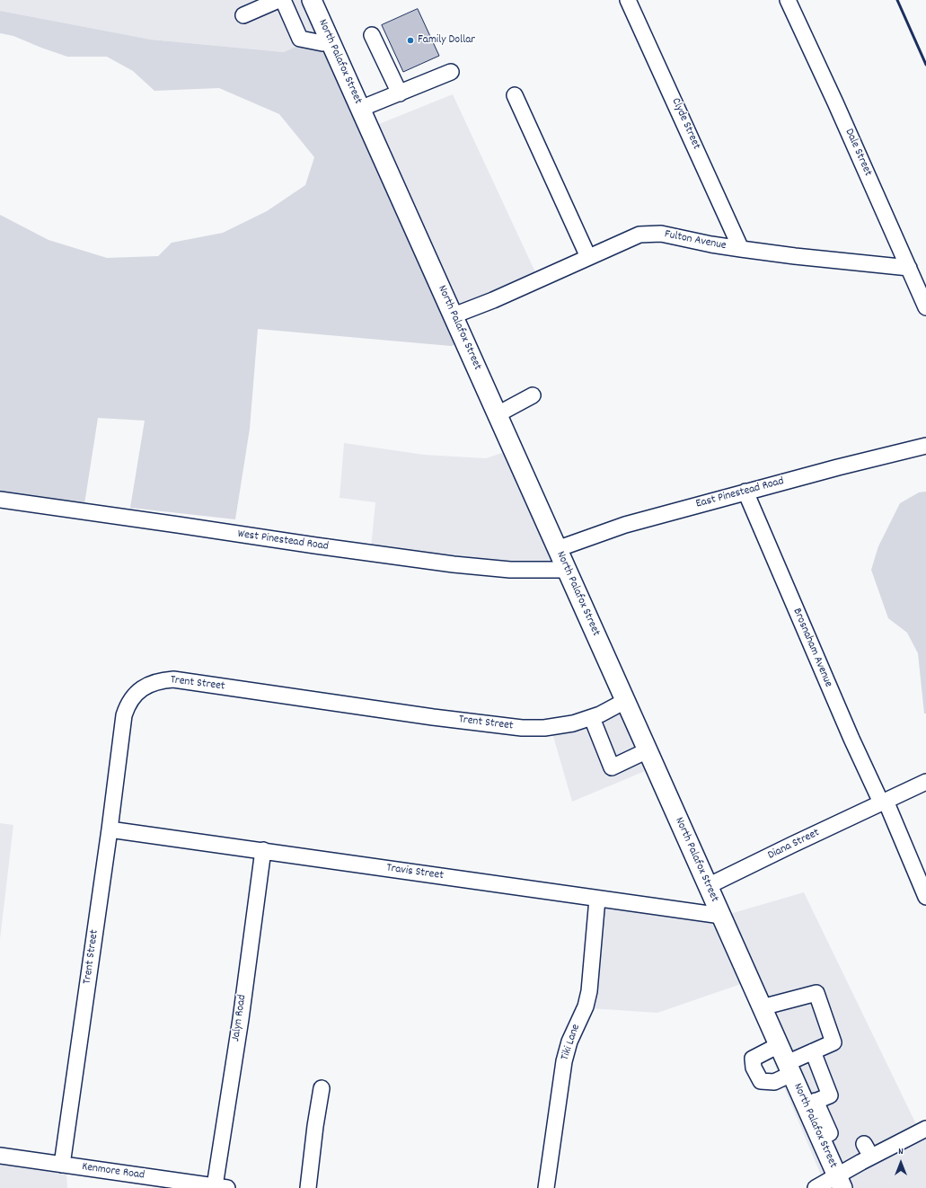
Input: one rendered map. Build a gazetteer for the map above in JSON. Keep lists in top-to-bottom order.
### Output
{
  "streets": {
    "main road": ["North Palafox Street"],
    "street": [
      "Clyde Street",
      "Dale Street",
      "Fulton Avenue",
      "East Pinestead Road",
      "West Pinestead Road",
      "Brosnaham Avenue",
      "Trent Street",
      "Diana Street",
      "Travis Street",
      "Jalyn Road",
      "Tiki Lane",
      "Kenmore Road"
    ]
  },
  "crossings": [
    ["North Palafox Street", "Fulton Avenue"],
    ["North Palafox Street", "East Pinestead Road"],
    ["North Palafox Street", "West Pinestead Road"],
    ["North Palafox Street", "Trent Street"],
    ["North Palafox Street", "Diana Street"],
    ["North Palafox Street", "Travis Street"],
    ["Clyde Street", "Fulton Avenue"],
    ["Dale Street", "Fulton Avenue"],
    ["East Pinestead Road", "Brosnaham Avenue"],
    ["Brosnaham Avenue", "Diana Street"],
    ["Trent Street", "Travis Street"],
    ["Trent Street", "Kenmore Road"],
    ["Travis Street", "Jalyn Road"],
    ["Travis Street", "Tiki Lane"],
    ["Jalyn Road", "Kenmore Road"]
  ],
  "places": ["Family Dollar"],
  "north": "top"
}
